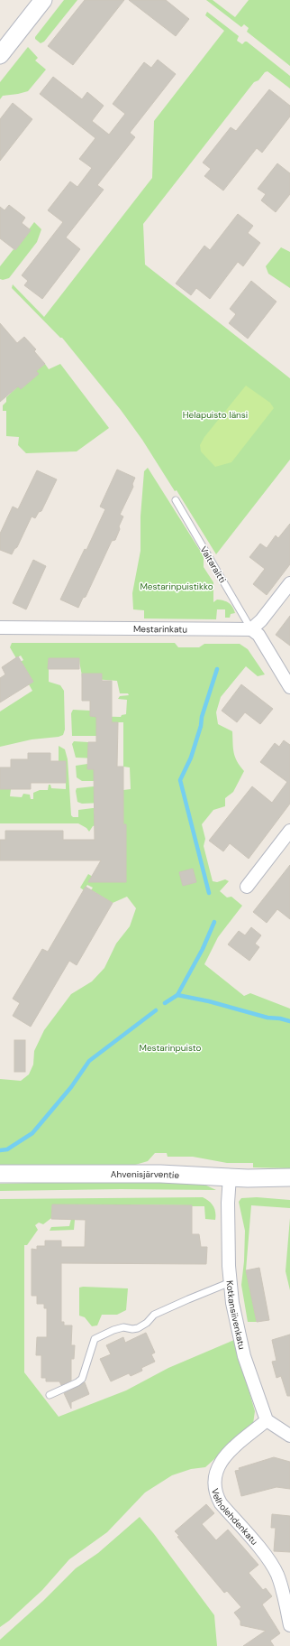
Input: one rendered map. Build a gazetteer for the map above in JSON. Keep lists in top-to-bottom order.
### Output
{
  "streets": {
    "main road": ["Ahvenisjärventie"],
    "street": ["Mestarinkatu", "Kotkansiivenkatu", "Velholehdenkatu"],
    "lane": ["Valtaraitti"]
  },
  "crossings": [
    ["Valtaraitti", "Mestarinkatu"],
    ["Ahvenisjärventie", "Kotkansiivenkatu"],
    ["Kotkansiivenkatu", "Velholehdenkatu"]
  ],
  "parks": ["Helapuisto länsi", "Mestarinpuistikko", "Mestarinpuisto"]
}
